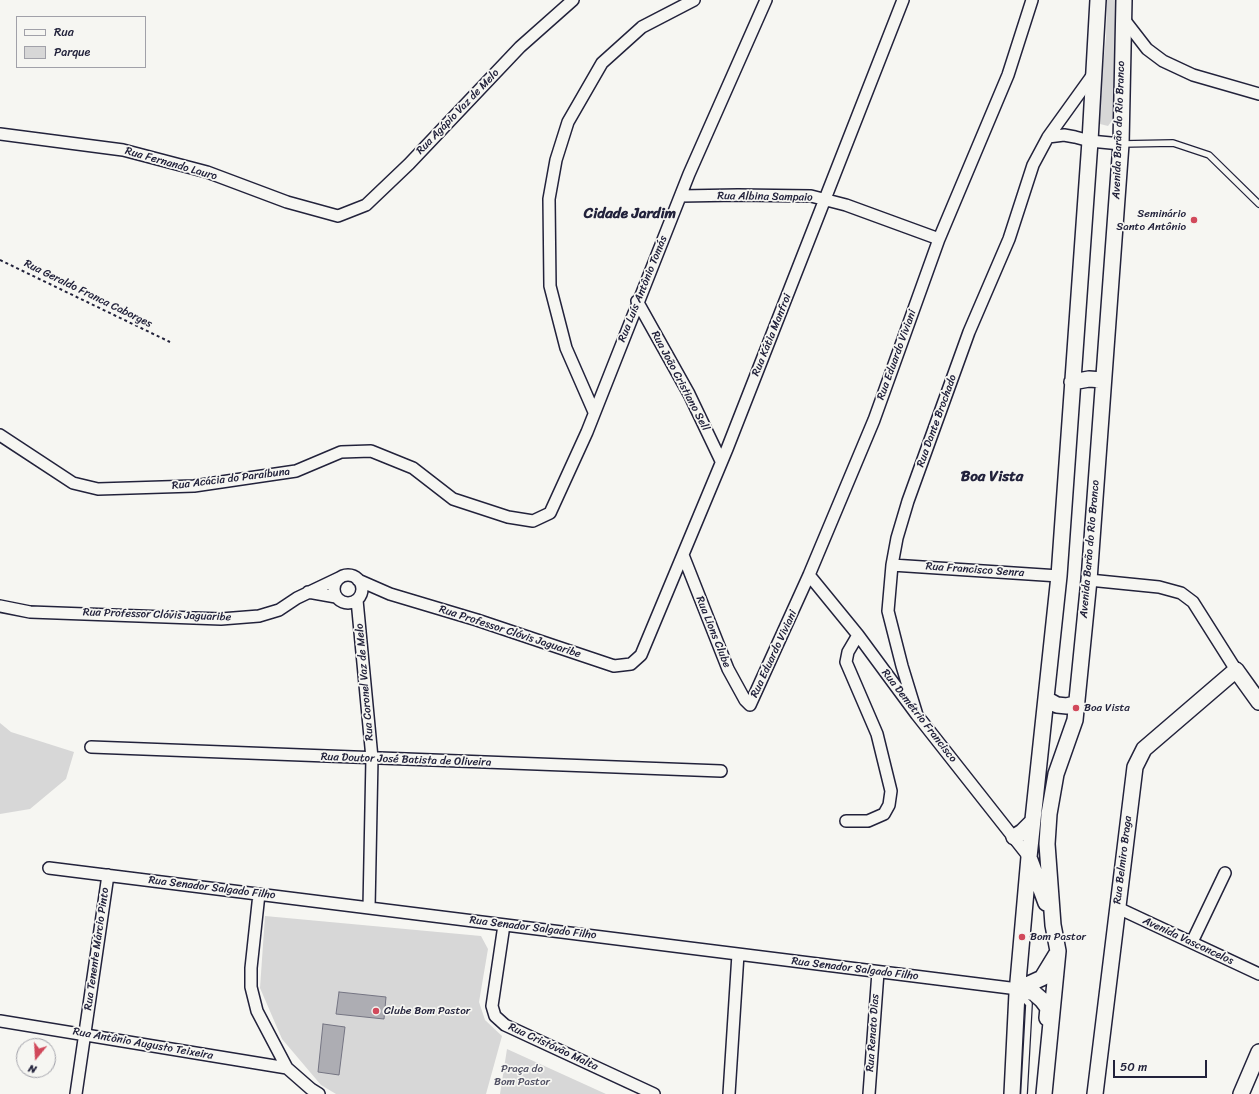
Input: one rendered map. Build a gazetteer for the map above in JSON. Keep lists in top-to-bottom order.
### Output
{
  "streets": {
    "main road": ["Avenida Barão do Rio Branco", "Rua Belmiro Braga"],
    "street": [
      "Rua Agápio Vaz de Melo",
      "Rua Fernando Lauro",
      "Rua Albina Sampaio",
      "Rua Luís Antônio Tomás",
      "Rua Kátia Manfroi",
      "Rua Eduardo Viviani",
      "Rua João Cristiano Sell",
      "Rua Dante Brochado",
      "Rua Acácia do Paraíbuna",
      "Rua Francisco Senra",
      "Rua Professor Clóvis Jaguaribe",
      "Rua Lions Clube",
      "Rua Coronel Vaz de Melo",
      "Rua Demétrio Francisco",
      "Rua Doutor José Batista de Oliveira",
      "Rua Senador Salgado Filho",
      "Avenida Vasconcelos",
      "Rua Tenente Márcio Pinto",
      "Rua Renato Dias",
      "Rua Antônio Augusto Teixeira",
      "Rua Cristóvão Malta"
    ],
    "path": ["Rua Geraldo Franca Caborges"]
  },
  "crossings": [
    ["Rua Agápio Vaz de Melo", "Rua Fernando Lauro"],
    ["Rua Albina Sampaio", "Rua Luís Antônio Tomás"],
    ["Rua Albina Sampaio", "Rua Kátia Manfroi"],
    ["Rua Albina Sampaio", "Rua Eduardo Viviani"],
    ["Rua Luís Antônio Tomás", "Rua João Cristiano Sell"],
    ["Rua Luís Antônio Tomás", "Rua Acácia do Paraíbuna"],
    ["Rua Kátia Manfroi", "Rua João Cristiano Sell"],
    ["Rua Kátia Manfroi", "Rua Professor Clóvis Jaguaribe"],
    ["Rua Kátia Manfroi", "Rua Lions Clube"],
    ["Rua Eduardo Viviani", "Rua Lions Clube"],
    ["Rua Eduardo Viviani", "Rua Demétrio Francisco"],
    ["Rua Dante Brochado", "Rua Francisco Senra"],
    ["Rua Dante Brochado", "Rua Demétrio Francisco"],
    ["Rua Professor Clóvis Jaguaribe", "Rua Coronel Vaz de Melo"],
    ["Rua Coronel Vaz de Melo", "Rua Doutor José Batista de Oliveira"],
    ["Rua Coronel Vaz de Melo", "Rua Senador Salgado Filho"],
    ["Rua Belmiro Braga", "Avenida Vasconcelos"],
    ["Rua Senador Salgado Filho", "Rua Tenente Márcio Pinto"],
    ["Rua Senador Salgado Filho", "Rua Renato Dias"],
    ["Rua Senador Salgado Filho", "Rua Cristóvão Malta"],
    ["Rua Tenente Márcio Pinto", "Rua Antônio Augusto Teixeira"]
  ],
  "districts": ["Cidade Jardim", "Boa Vista"],
  "parks": ["Praça do Bom Pastor"],
  "places": [
    "Seminário Santo Antônio",
    "Boa Vista",
    "Bom Pastor",
    "Clube Bom Pastor"
  ],
  "legend": ["Rua", "Parque"],
  "scale_bar": "50 m",
  "north": "bottom"
}
